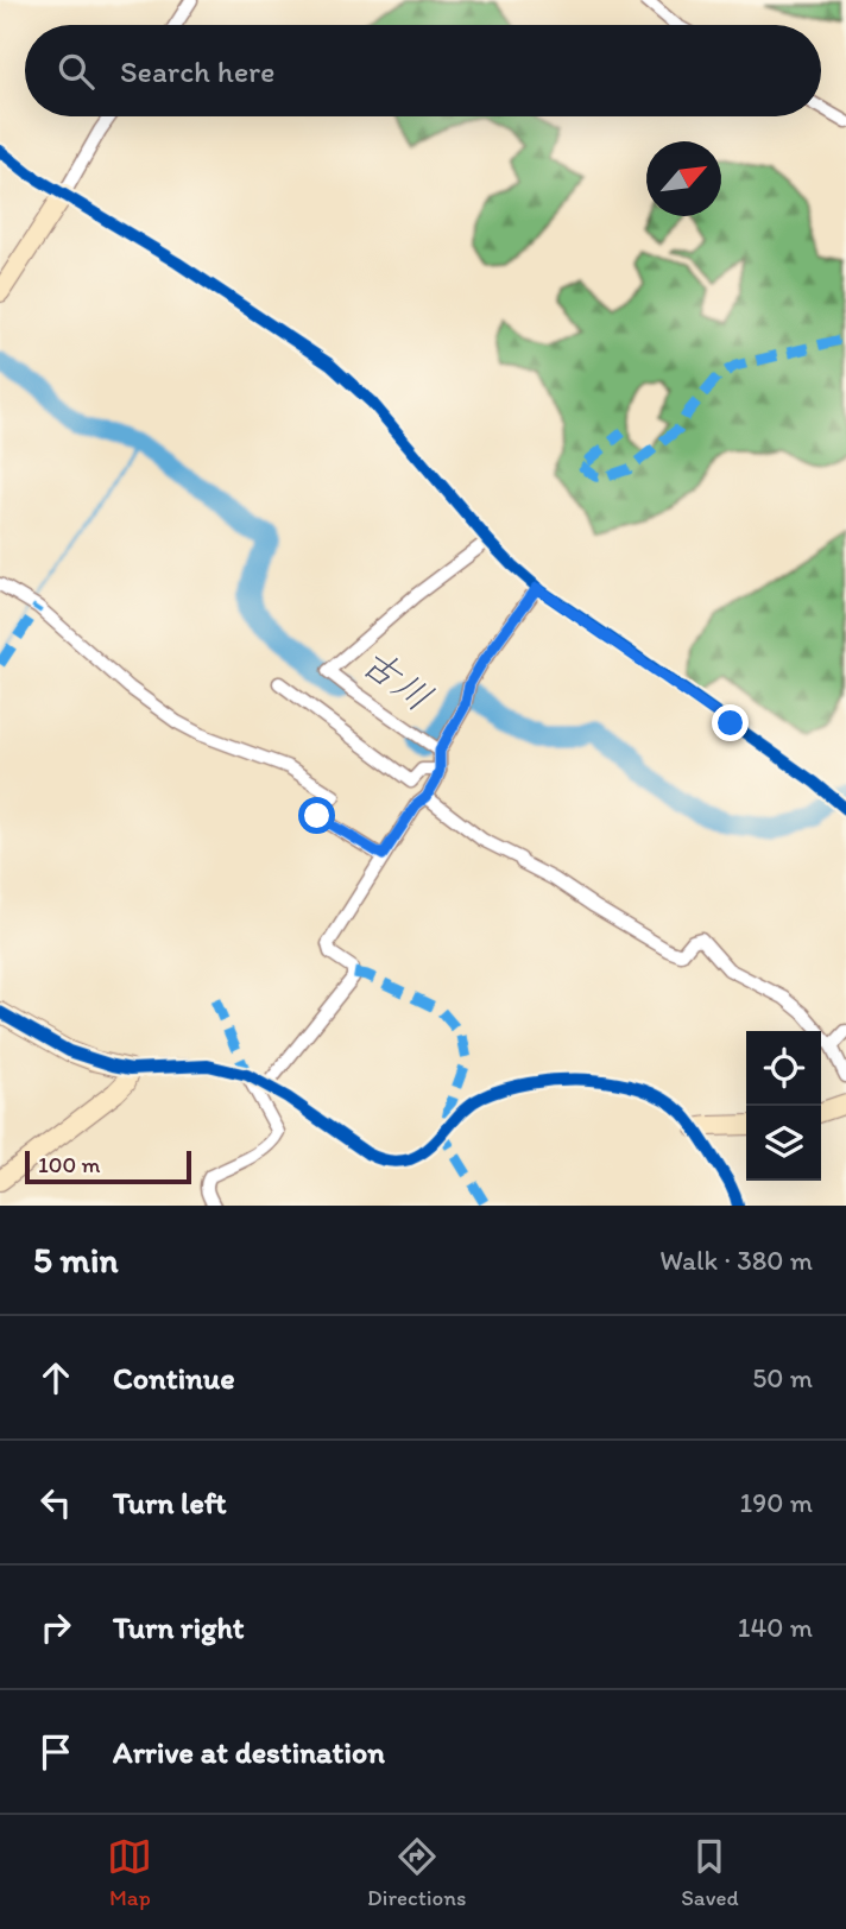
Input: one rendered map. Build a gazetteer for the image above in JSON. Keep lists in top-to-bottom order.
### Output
{
  "water": ["古川"],
  "scale_bar": "100 m",
  "north": "top right",
  "page": {
    "search": "Search here",
    "scale": "100 m",
    "heading": ["5 min", "Walk · 380 m"],
    "list": [
      ["Continue", "50 m"],
      ["Turn left", "190 m"],
      ["Turn right", "140 m"],
      "Arrive at destination"
    ],
    "nav": ["Map", "Directions", "Saved"]
  }
}
